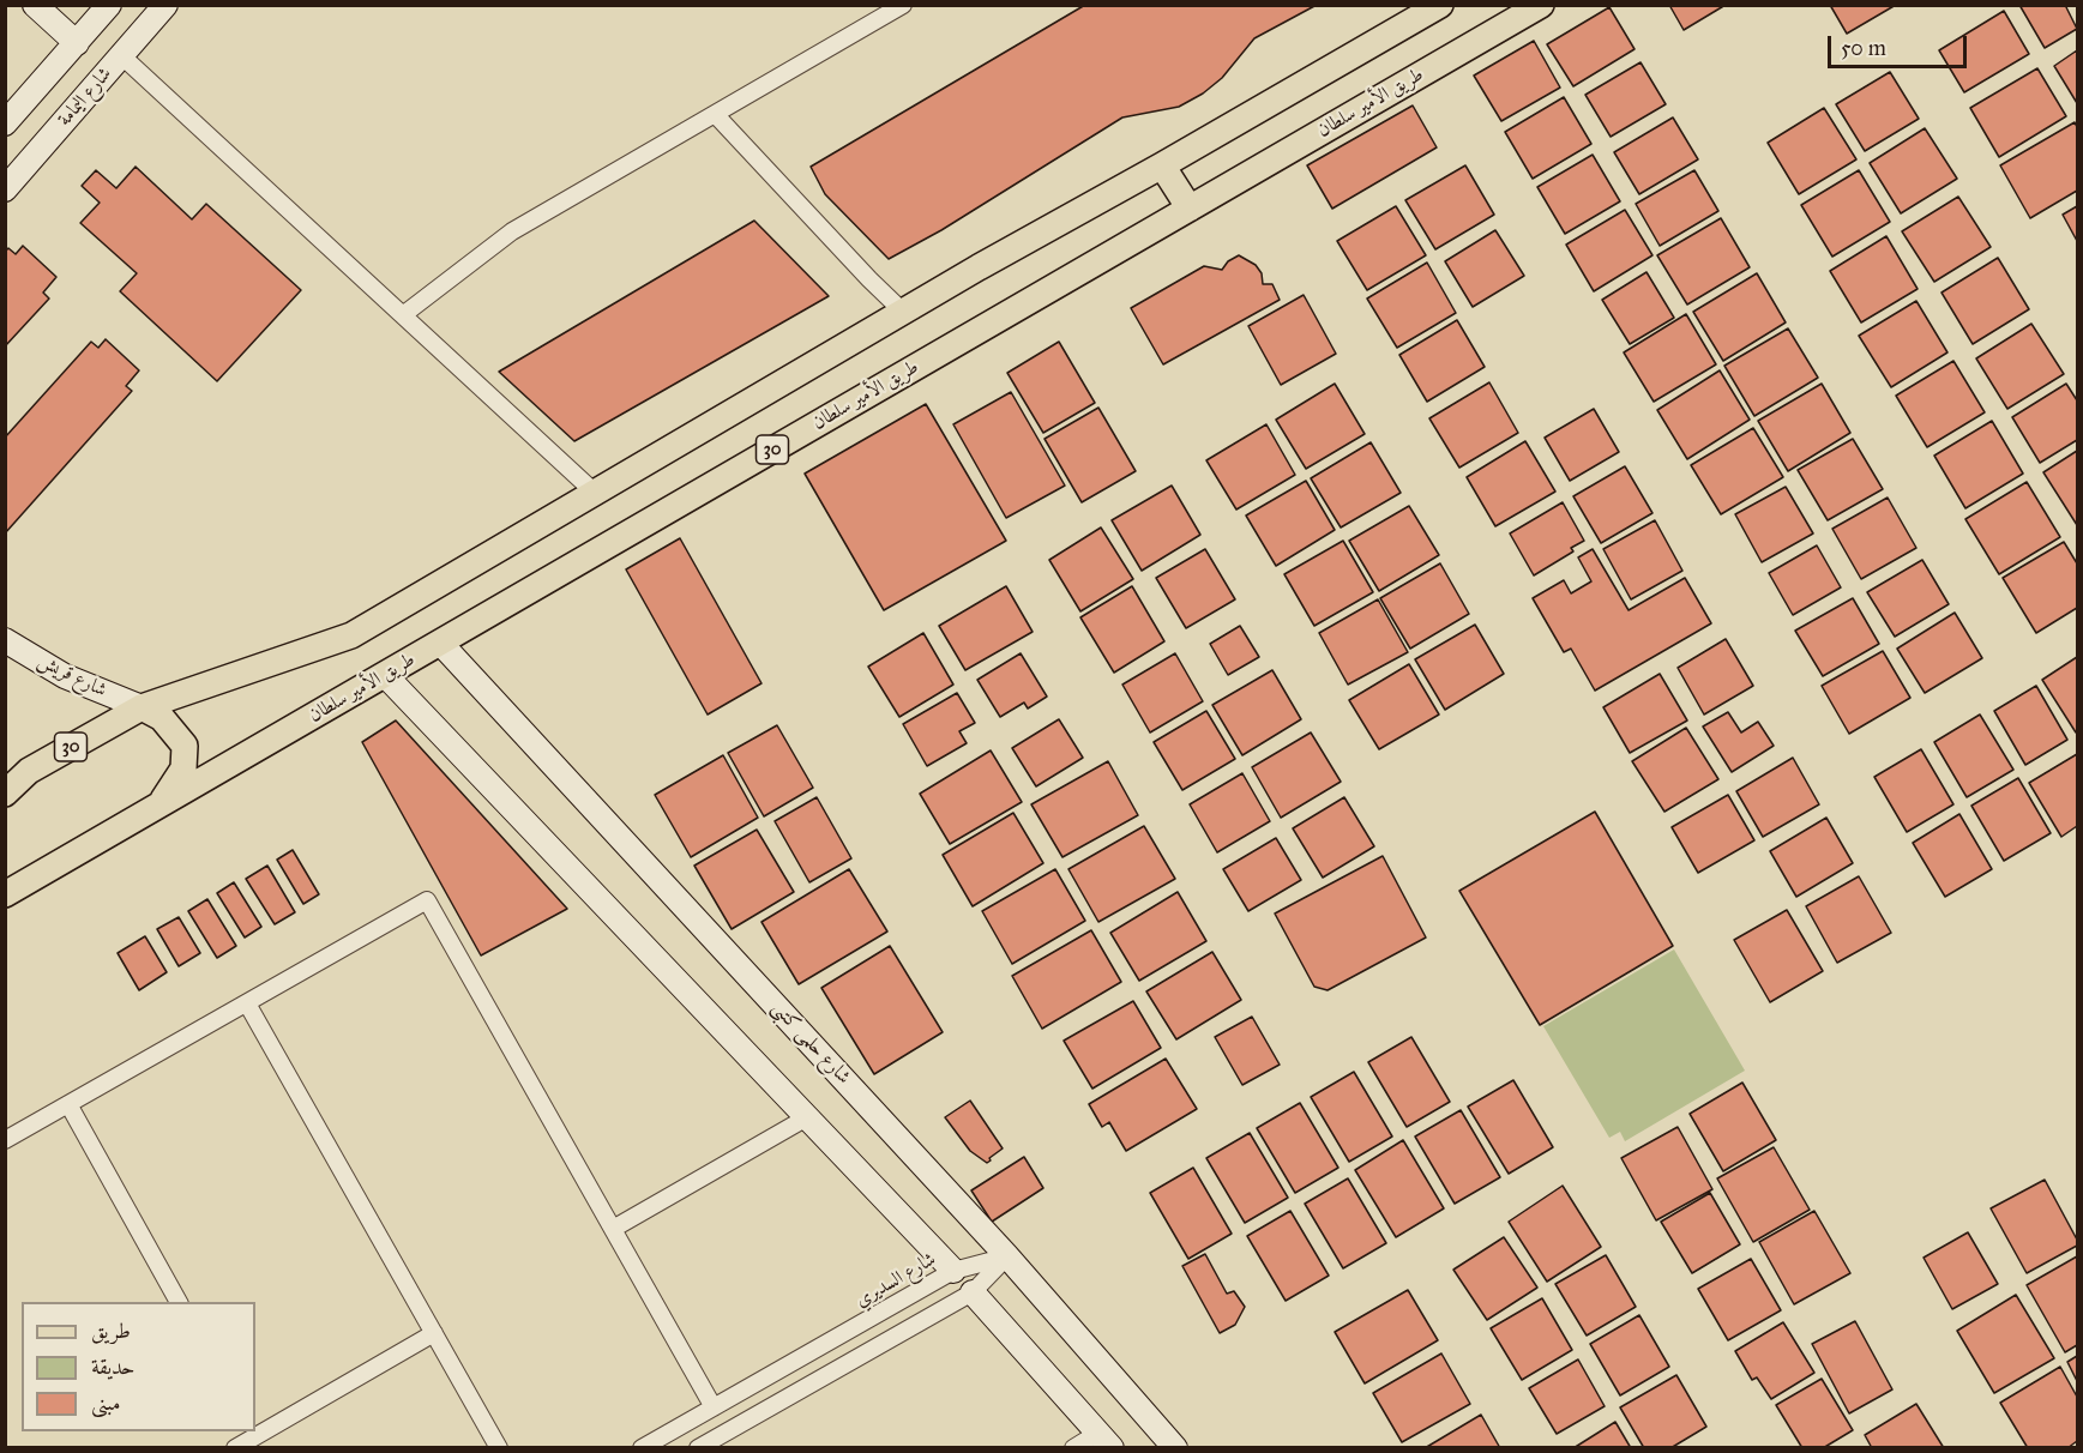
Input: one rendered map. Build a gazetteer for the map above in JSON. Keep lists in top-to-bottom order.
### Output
{
  "streets": {
    "main road": ["طريق الأمير سلطان", "30"],
    "street": [
      "شارع اليمامة",
      "شارع قريش",
      "شارع حلمى كتبى",
      "شارع السديري"
    ]
  },
  "crossings": [
    ["طريق الأمير سلطان", "شارع حلمى كتبى"],
    ["30", "شارع قريش"],
    ["شارع حلمى كتبى", "شارع السديري"]
  ],
  "legend": ["طريق", "حديقة", "مبنى"],
  "scale_bar": "50 m"
}
